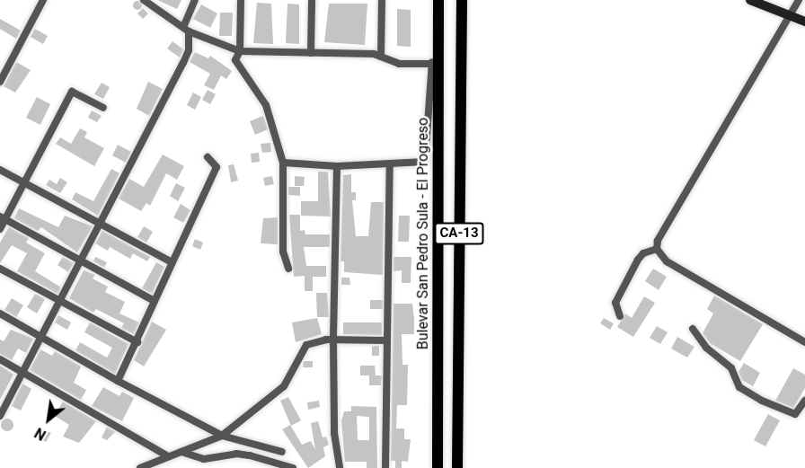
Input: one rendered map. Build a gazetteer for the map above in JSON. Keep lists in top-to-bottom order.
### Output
{
  "streets": {
    "main road": ["Bulevar San Pedro Sula - El Progreso", "CA-13"]
  },
  "north": "bottom left"
}
